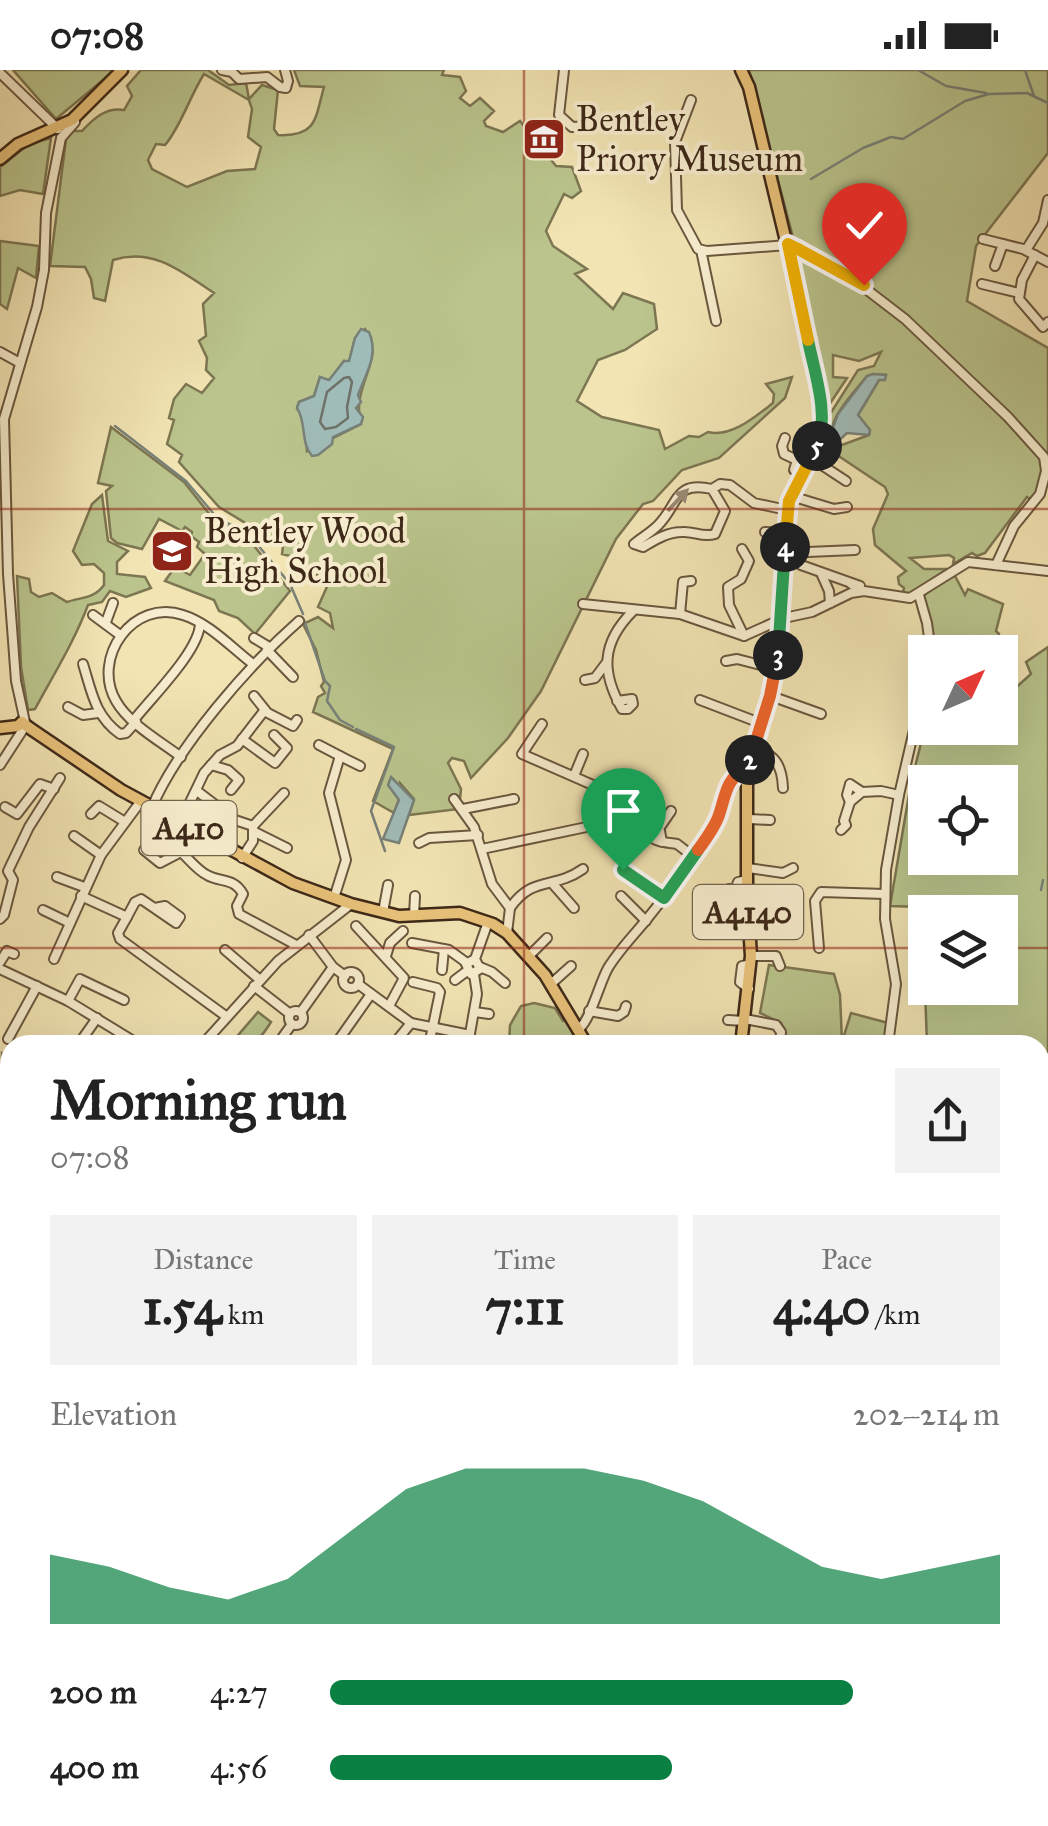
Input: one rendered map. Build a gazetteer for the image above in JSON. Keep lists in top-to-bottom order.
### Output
{
  "streets": {
    "main road": ["A410", "A4140"]
  },
  "places": {
    "museum": ["Bentley Priory Museum"],
    "school or university": ["Bentley Wood High School"]
  },
  "north": "top right",
  "page": {
    "status": "07:08",
    "pins": [
      "5",
      "4",
      "3",
      "2"
    ],
    "heading": ["Morning run", "07:08"],
    "stats": [
      ["Distance", "1.54 km"],
      ["Time", "7:11"],
      ["Pace", "4:40 /km"]
    ],
    "chart": ["Elevation", "202–214 m"],
    "list": [
      {
        "name": "200 m",
        "note": "4:27"
      },
      {
        "name": "400 m",
        "note": "4:56"
      }
    ]
  }
}
